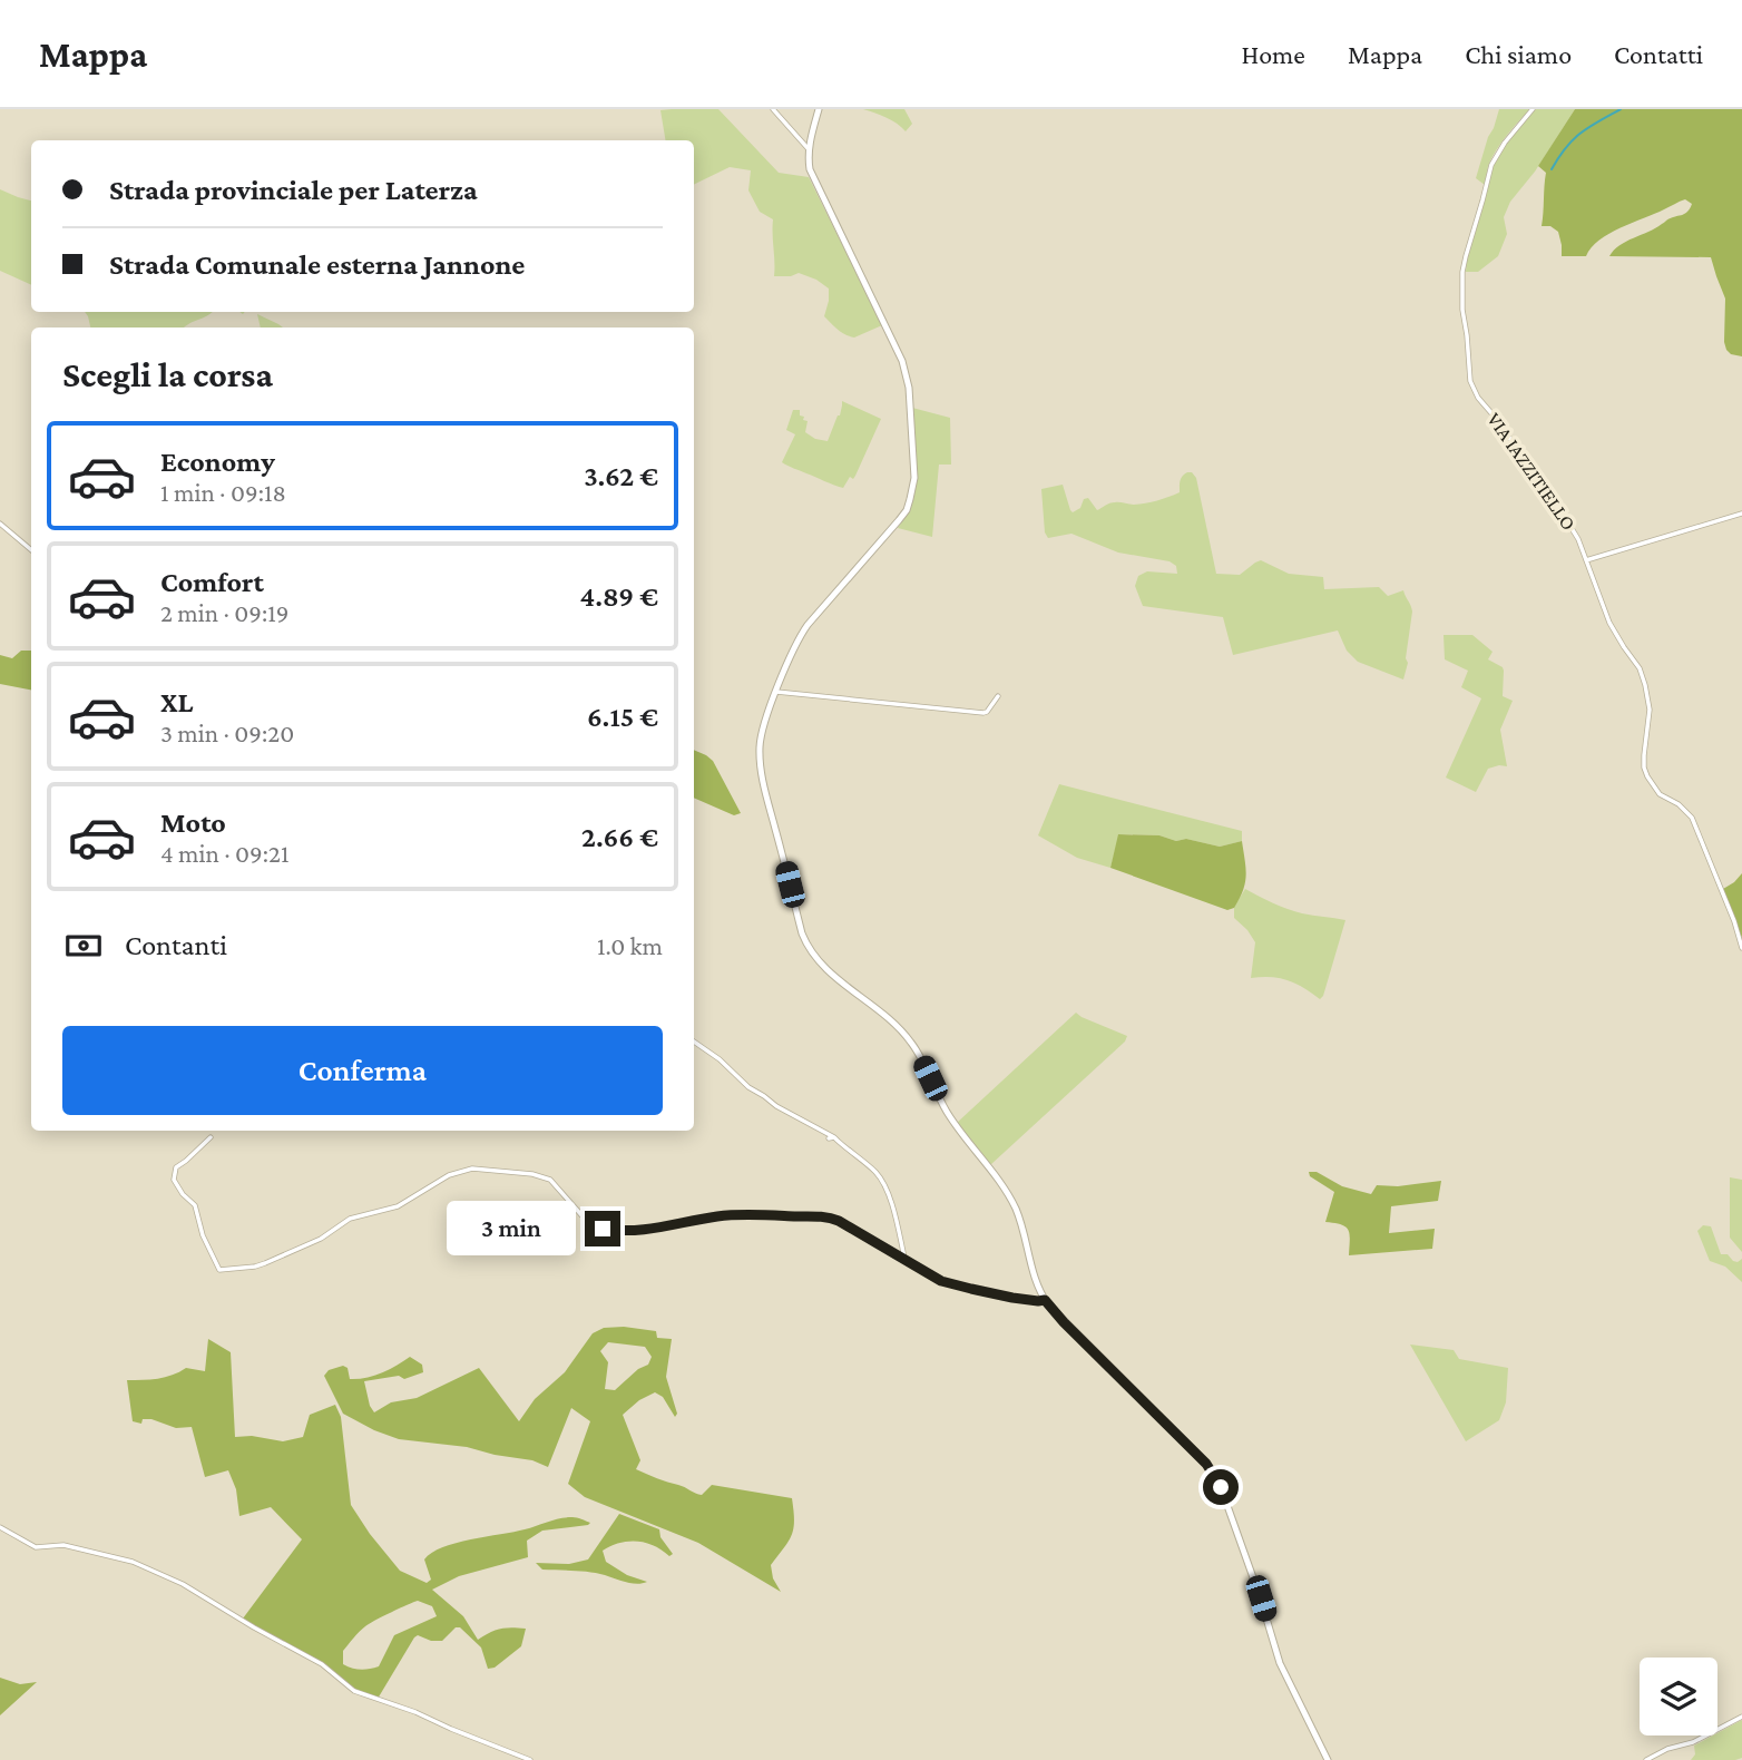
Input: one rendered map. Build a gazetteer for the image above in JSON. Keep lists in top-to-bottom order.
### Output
{
  "streets": {
    "street": ["VIA IAZZITIELLO"]
  },
  "page": {
    "header": "Mappa",
    "nav": [
      "Home",
      "Mappa",
      "Chi siamo",
      "Contatti"
    ],
    "banner": ["Strada provinciale per Laterza", "Strada Comunale esterna Jannone"],
    "heading": "Scegli la corsa",
    "list": [
      {
        "name": "Economy",
        "note": "1 min · 09:18",
        "value": "3.62 €"
      },
      {
        "name": "Comfort",
        "note": "2 min · 09:19",
        "value": "4.89 €"
      },
      {
        "name": "XL",
        "note": "3 min · 09:20",
        "value": "6.15 €"
      },
      {
        "name": "Moto",
        "note": "4 min · 09:21",
        "value": "2.66 €"
      }
    ],
    "pay": ["Contanti", "1.0 km"],
    "buttons": "Conferma",
    "bubble": "3 min"
  }
}
